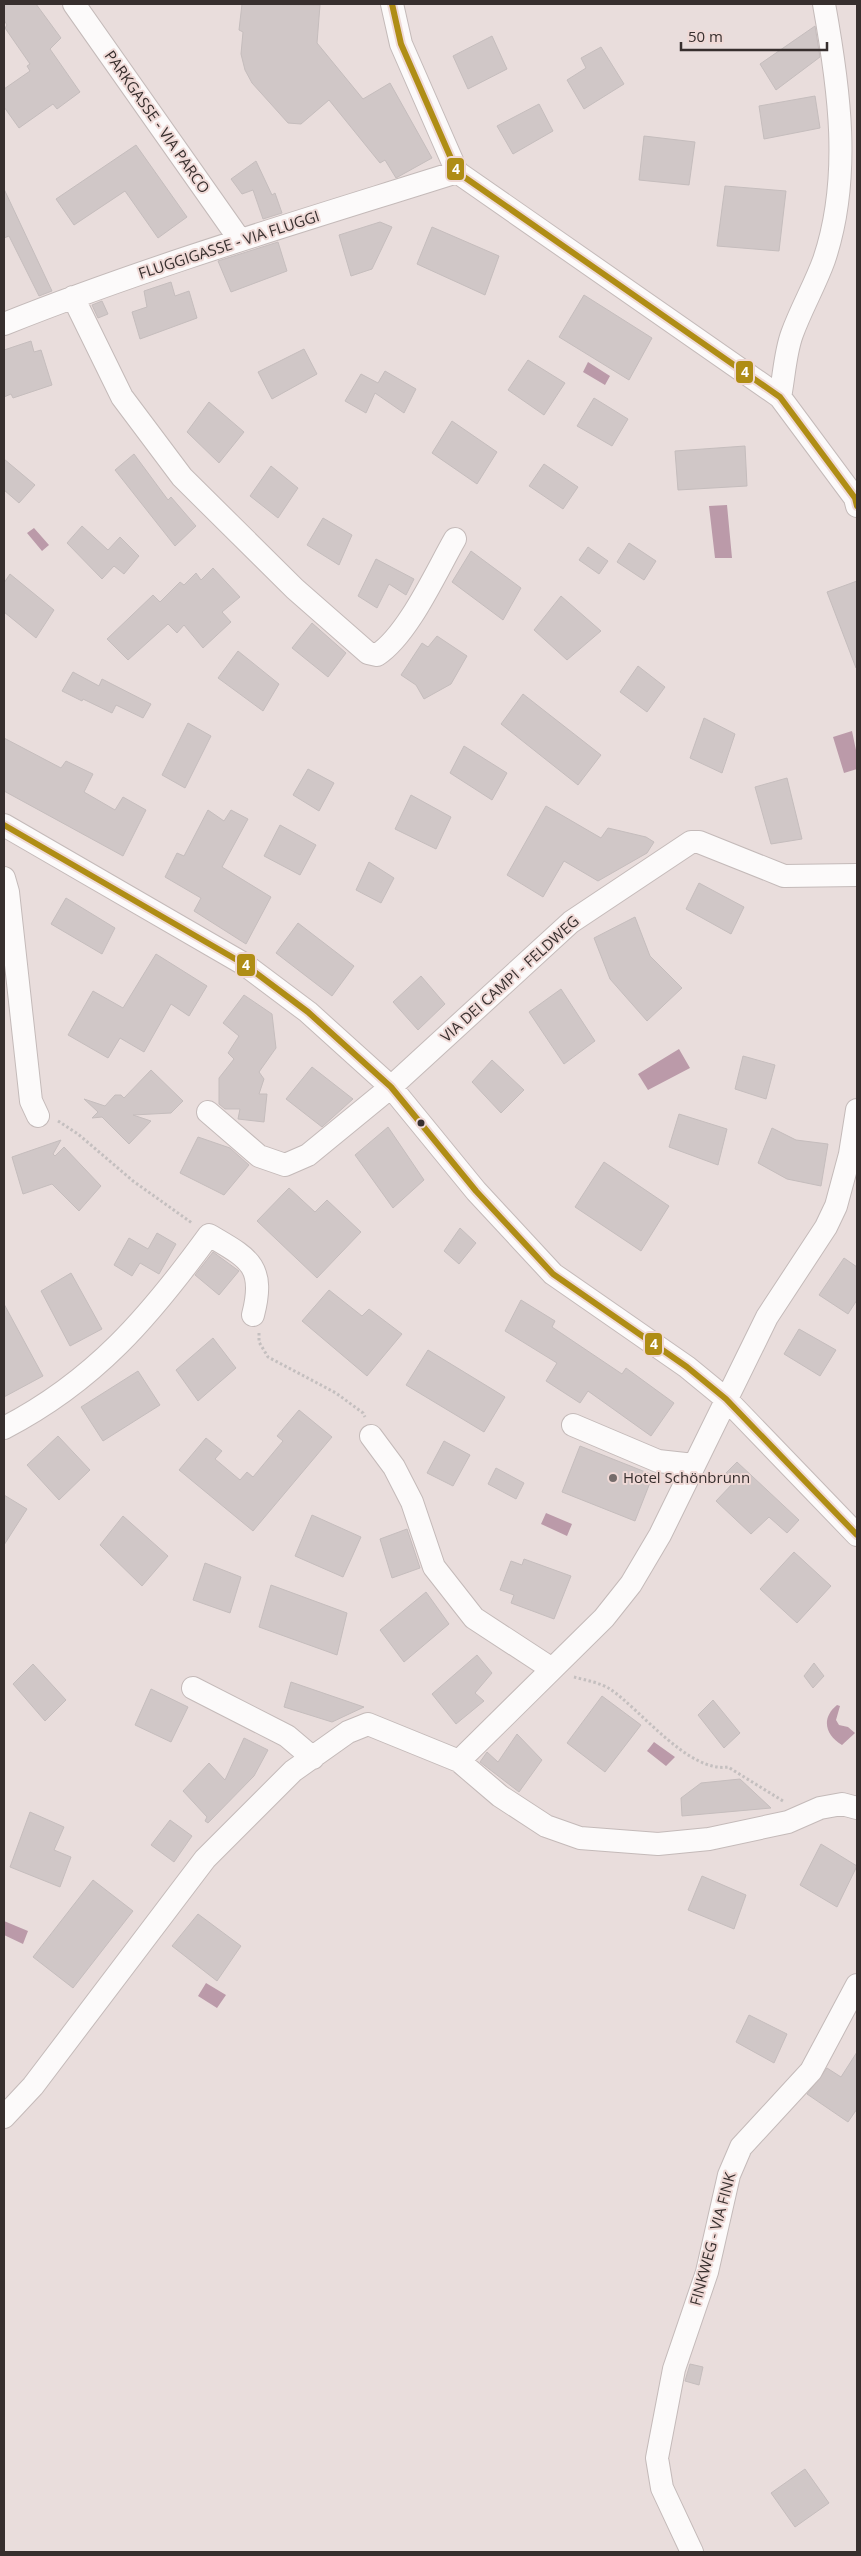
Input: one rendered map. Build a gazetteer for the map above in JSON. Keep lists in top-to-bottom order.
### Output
{
  "streets": {
    "street": [
      "PARKGASSE - VIA PARCO",
      "FLUGGIGASSE - VIA FLUGGI",
      "VIA DEI CAMPI - FELDWEG",
      "FINKWEG - VIA FINK"
    ]
  },
  "crossings": [
    ["PARKGASSE - VIA PARCO", "FLUGGIGASSE - VIA FLUGGI"]
  ],
  "places": ["Hotel Schönbrunn"],
  "lines": ["transit line 4"],
  "scale_bar": "50 m"
}
